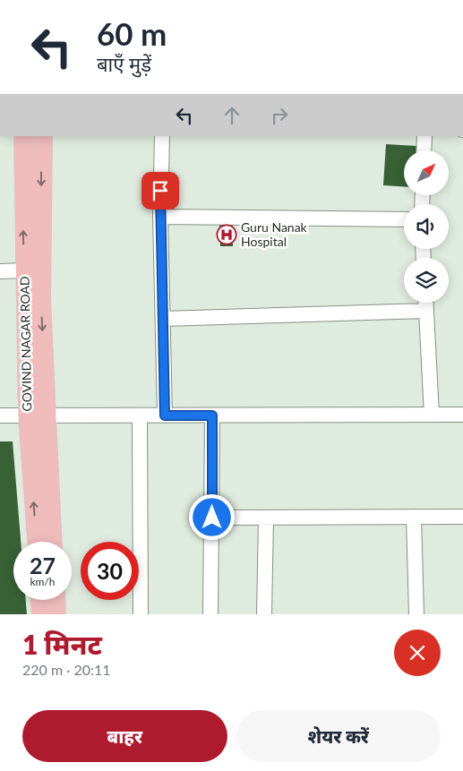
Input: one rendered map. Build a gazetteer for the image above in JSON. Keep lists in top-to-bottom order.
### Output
{
  "streets": {
    "main road": ["GOVIND NAGAR ROAD"]
  },
  "places": {
    "hospital": ["Guru Nanak Hospital"]
  },
  "north": "top right",
  "page": {
    "turn": ["60 m", "बाएँ मुड़ें"],
    "speed": "27 km/h",
    "limit": "30",
    "heading": ["1 मिनट", "220 m · 20:11"],
    "buttons": ["बाहर", "शेयर करें"]
  }
}
